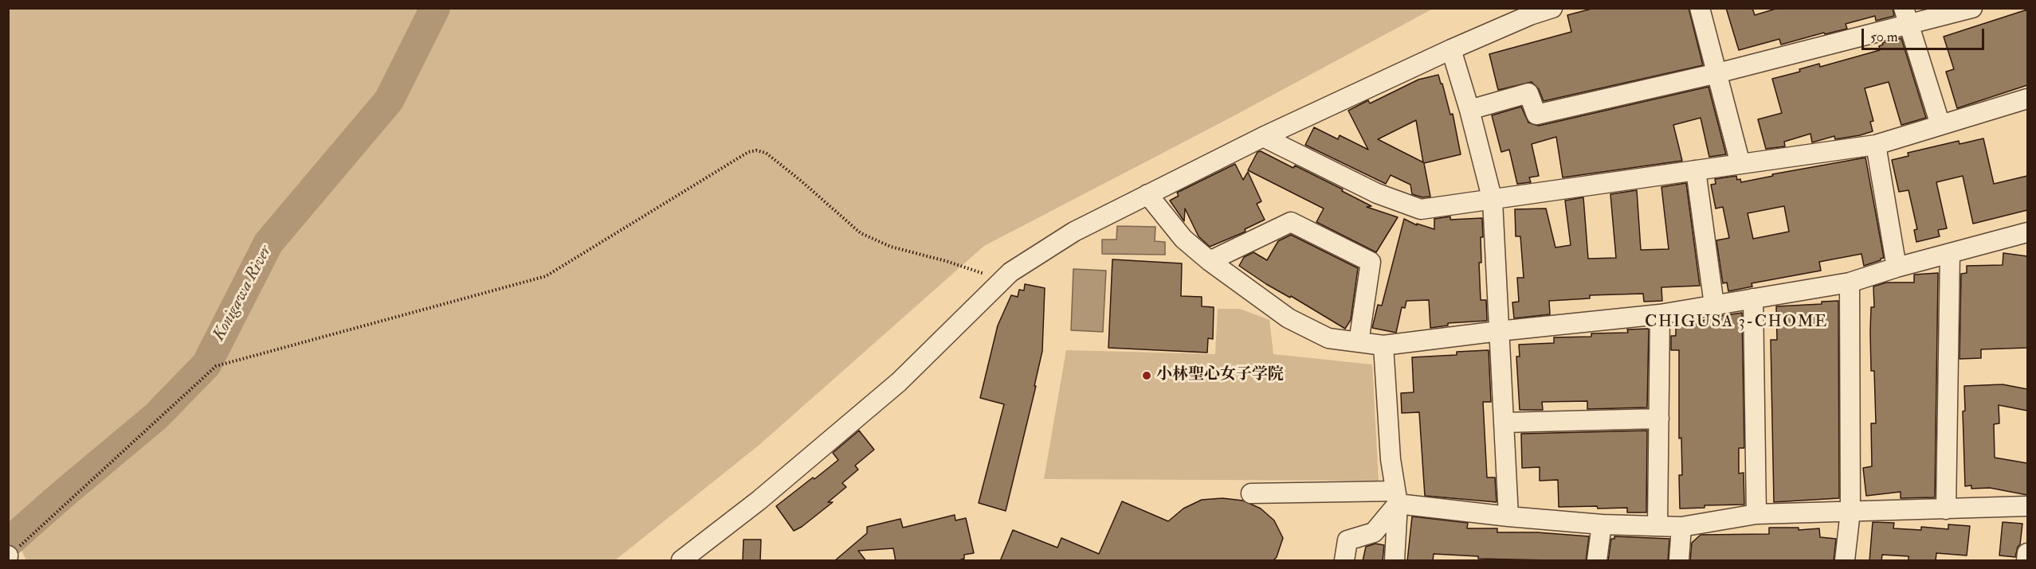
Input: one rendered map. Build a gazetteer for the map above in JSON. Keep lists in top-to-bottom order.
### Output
{
  "districts": ["CHIGUSA 3-CHOME"],
  "water": ["Konigawa River"],
  "places": ["小林聖心女子学院"],
  "scale_bar": "50 m"
}
